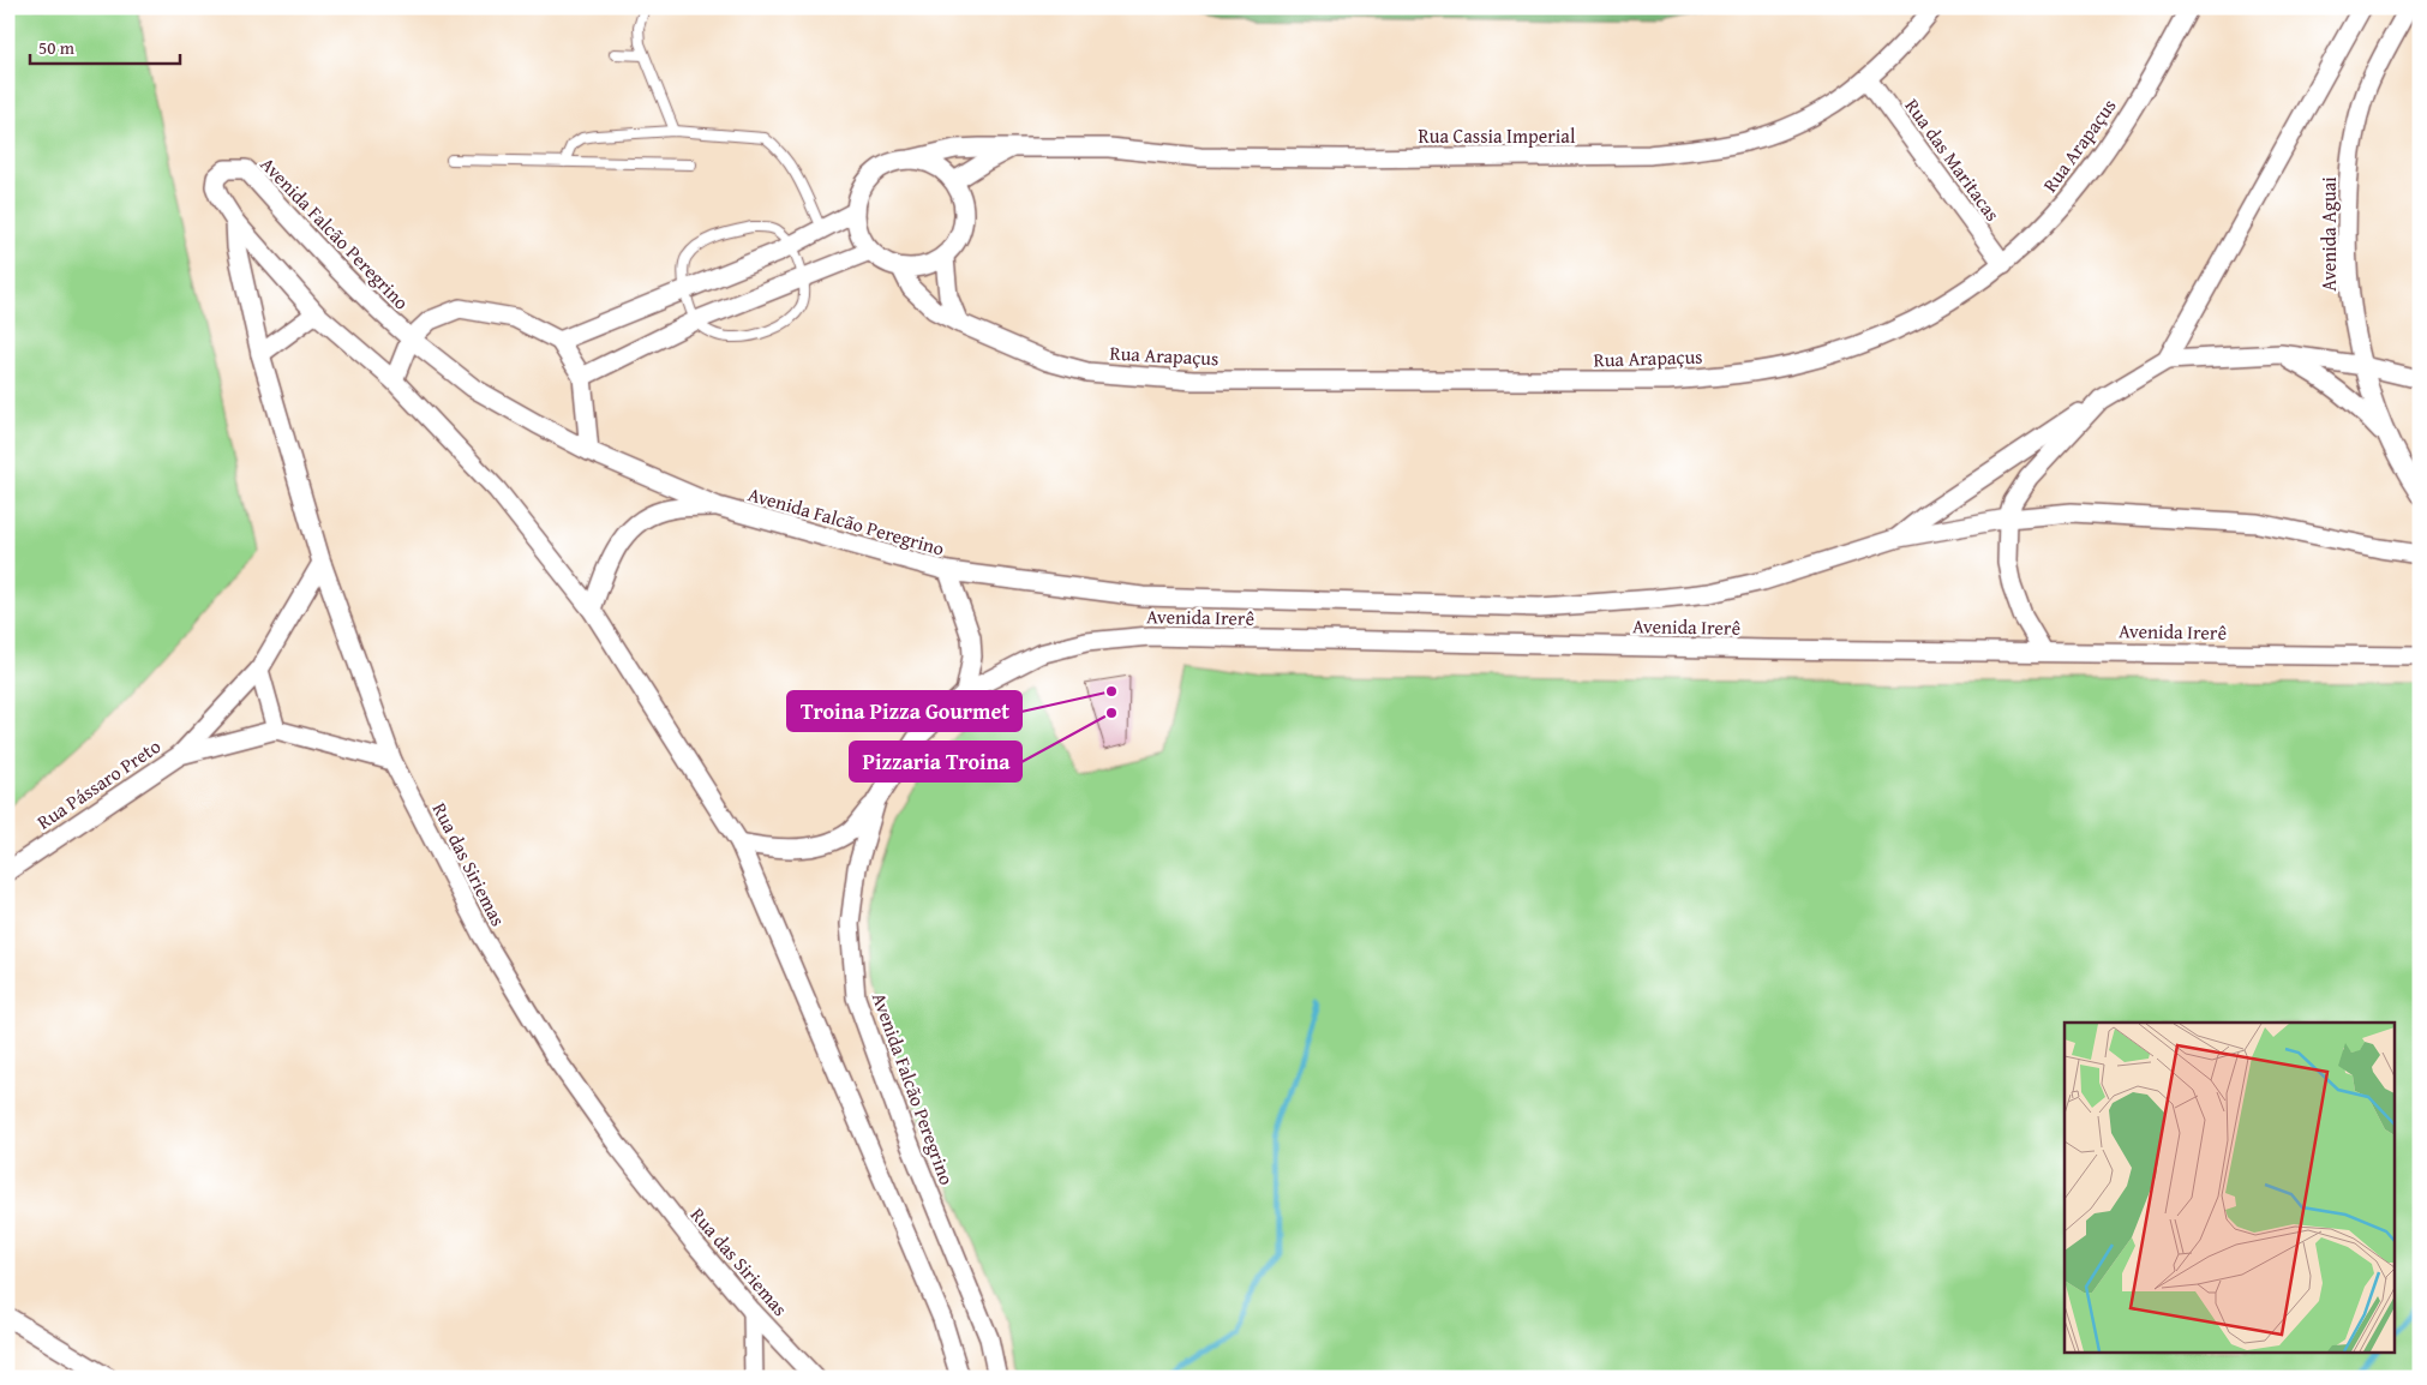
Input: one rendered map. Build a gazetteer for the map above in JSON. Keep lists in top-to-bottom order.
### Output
{
  "streets": {
    "street": [
      "Rua Cassia Imperial",
      "Rua Arapaçus",
      "Rua das Maritacas",
      "Avenida Falcão Peregrino",
      "Avenida Aguai",
      "Avenida Irerê",
      "Rua Pássaro Preto",
      "Rua das Siriemas"
    ]
  },
  "crossings": [
    ["Rua Cassia Imperial", "Rua Arapaçus"],
    ["Rua Cassia Imperial", "Rua das Maritacas"],
    ["Rua Arapaçus", "Rua das Maritacas"],
    ["Avenida Falcão Peregrino", "Avenida Irerê"],
    ["Avenida Falcão Peregrino", "Rua das Siriemas"],
    ["Rua Pássaro Preto", "Rua das Siriemas"]
  ],
  "places": ["Troina Pizza Gourmet", "Pizzaria Troina"],
  "scale_bar": "50 m"
}
